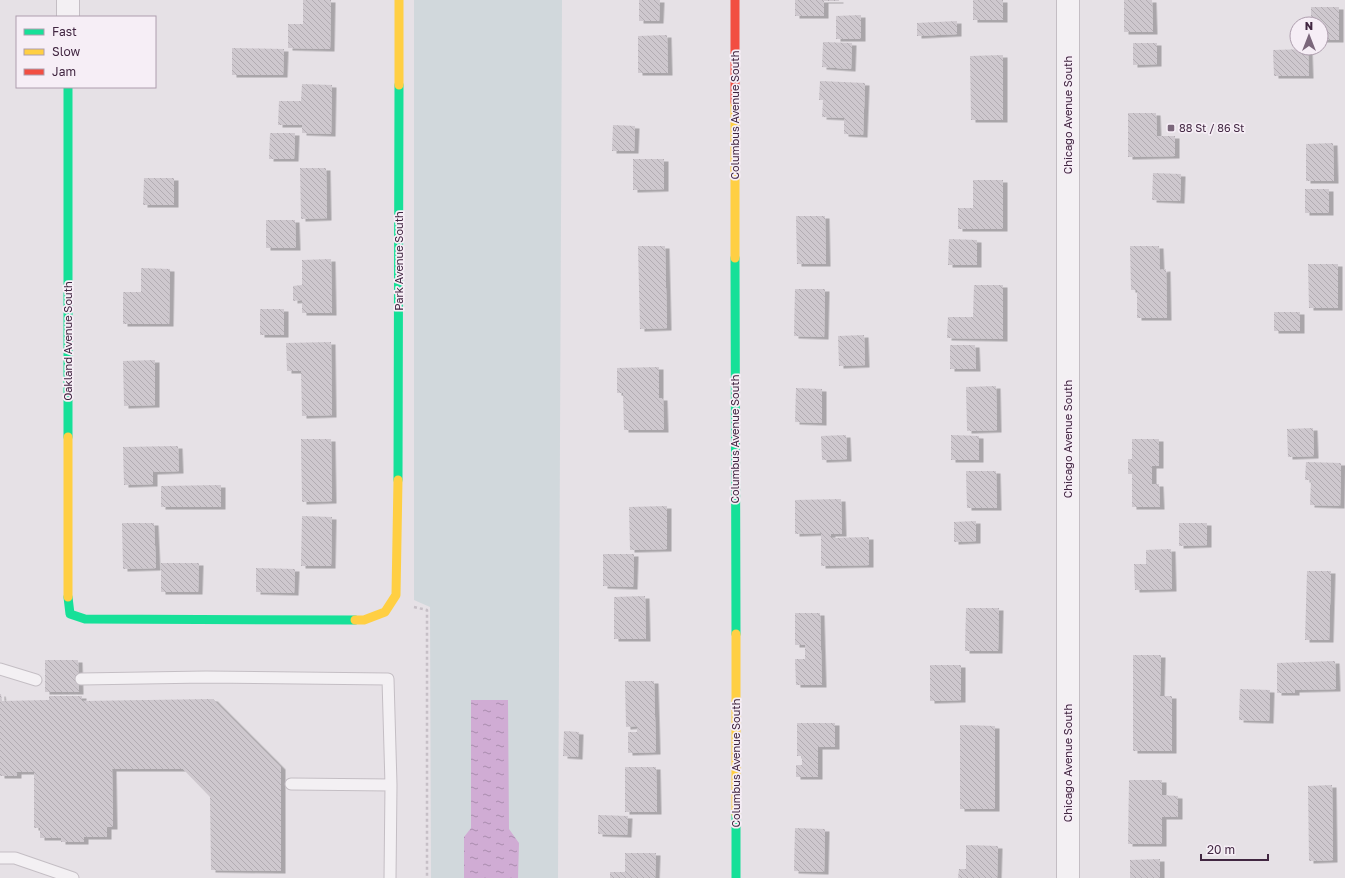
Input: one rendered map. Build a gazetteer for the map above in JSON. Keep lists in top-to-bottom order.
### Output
{
  "streets": {
    "street": [
      "Columbus Avenue South",
      "Chicago Avenue South",
      "Park Avenue South",
      "Oakland Avenue South"
    ]
  },
  "crossings": [
    ["Park Avenue South", "Oakland Avenue South"]
  ],
  "places": {
    "transit": ["88 St / 86 St"]
  },
  "legend": ["Fast", "Slow", "Jam"],
  "scale_bar": "20 m",
  "north": "top"
}
